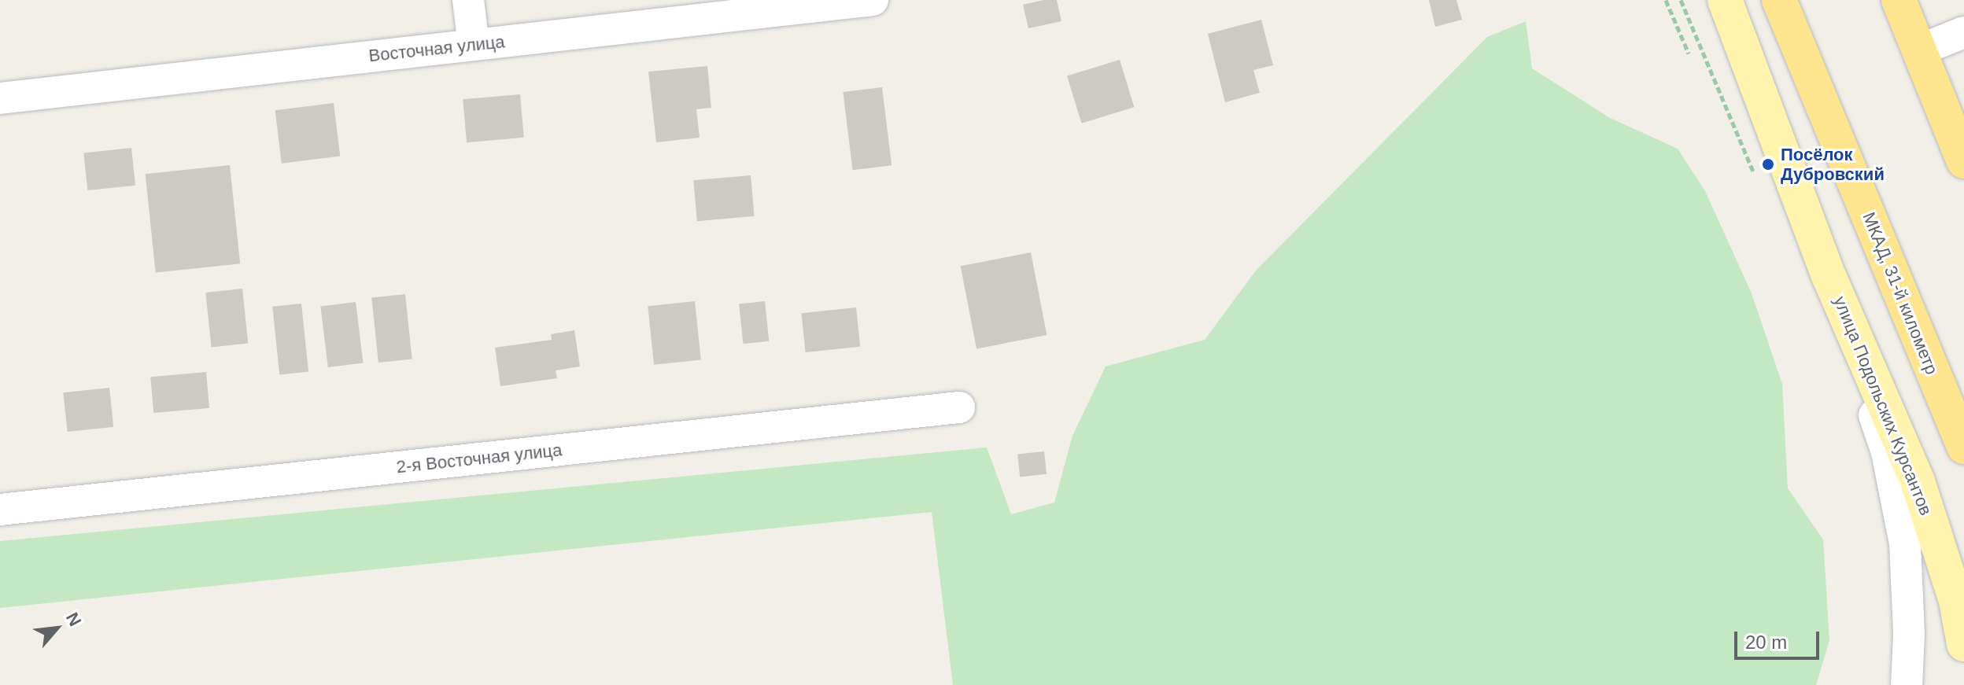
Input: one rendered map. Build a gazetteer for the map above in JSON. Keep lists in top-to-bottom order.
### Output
{
  "streets": {
    "highway": ["МКАД, 31-й километр"],
    "main road": ["улица Подольских Курсантов"],
    "street": ["Восточная улица", "2-я Восточная улица"]
  },
  "places": ["Посёлок Дубровский"],
  "scale_bar": "20 m",
  "north": "top right"
}
